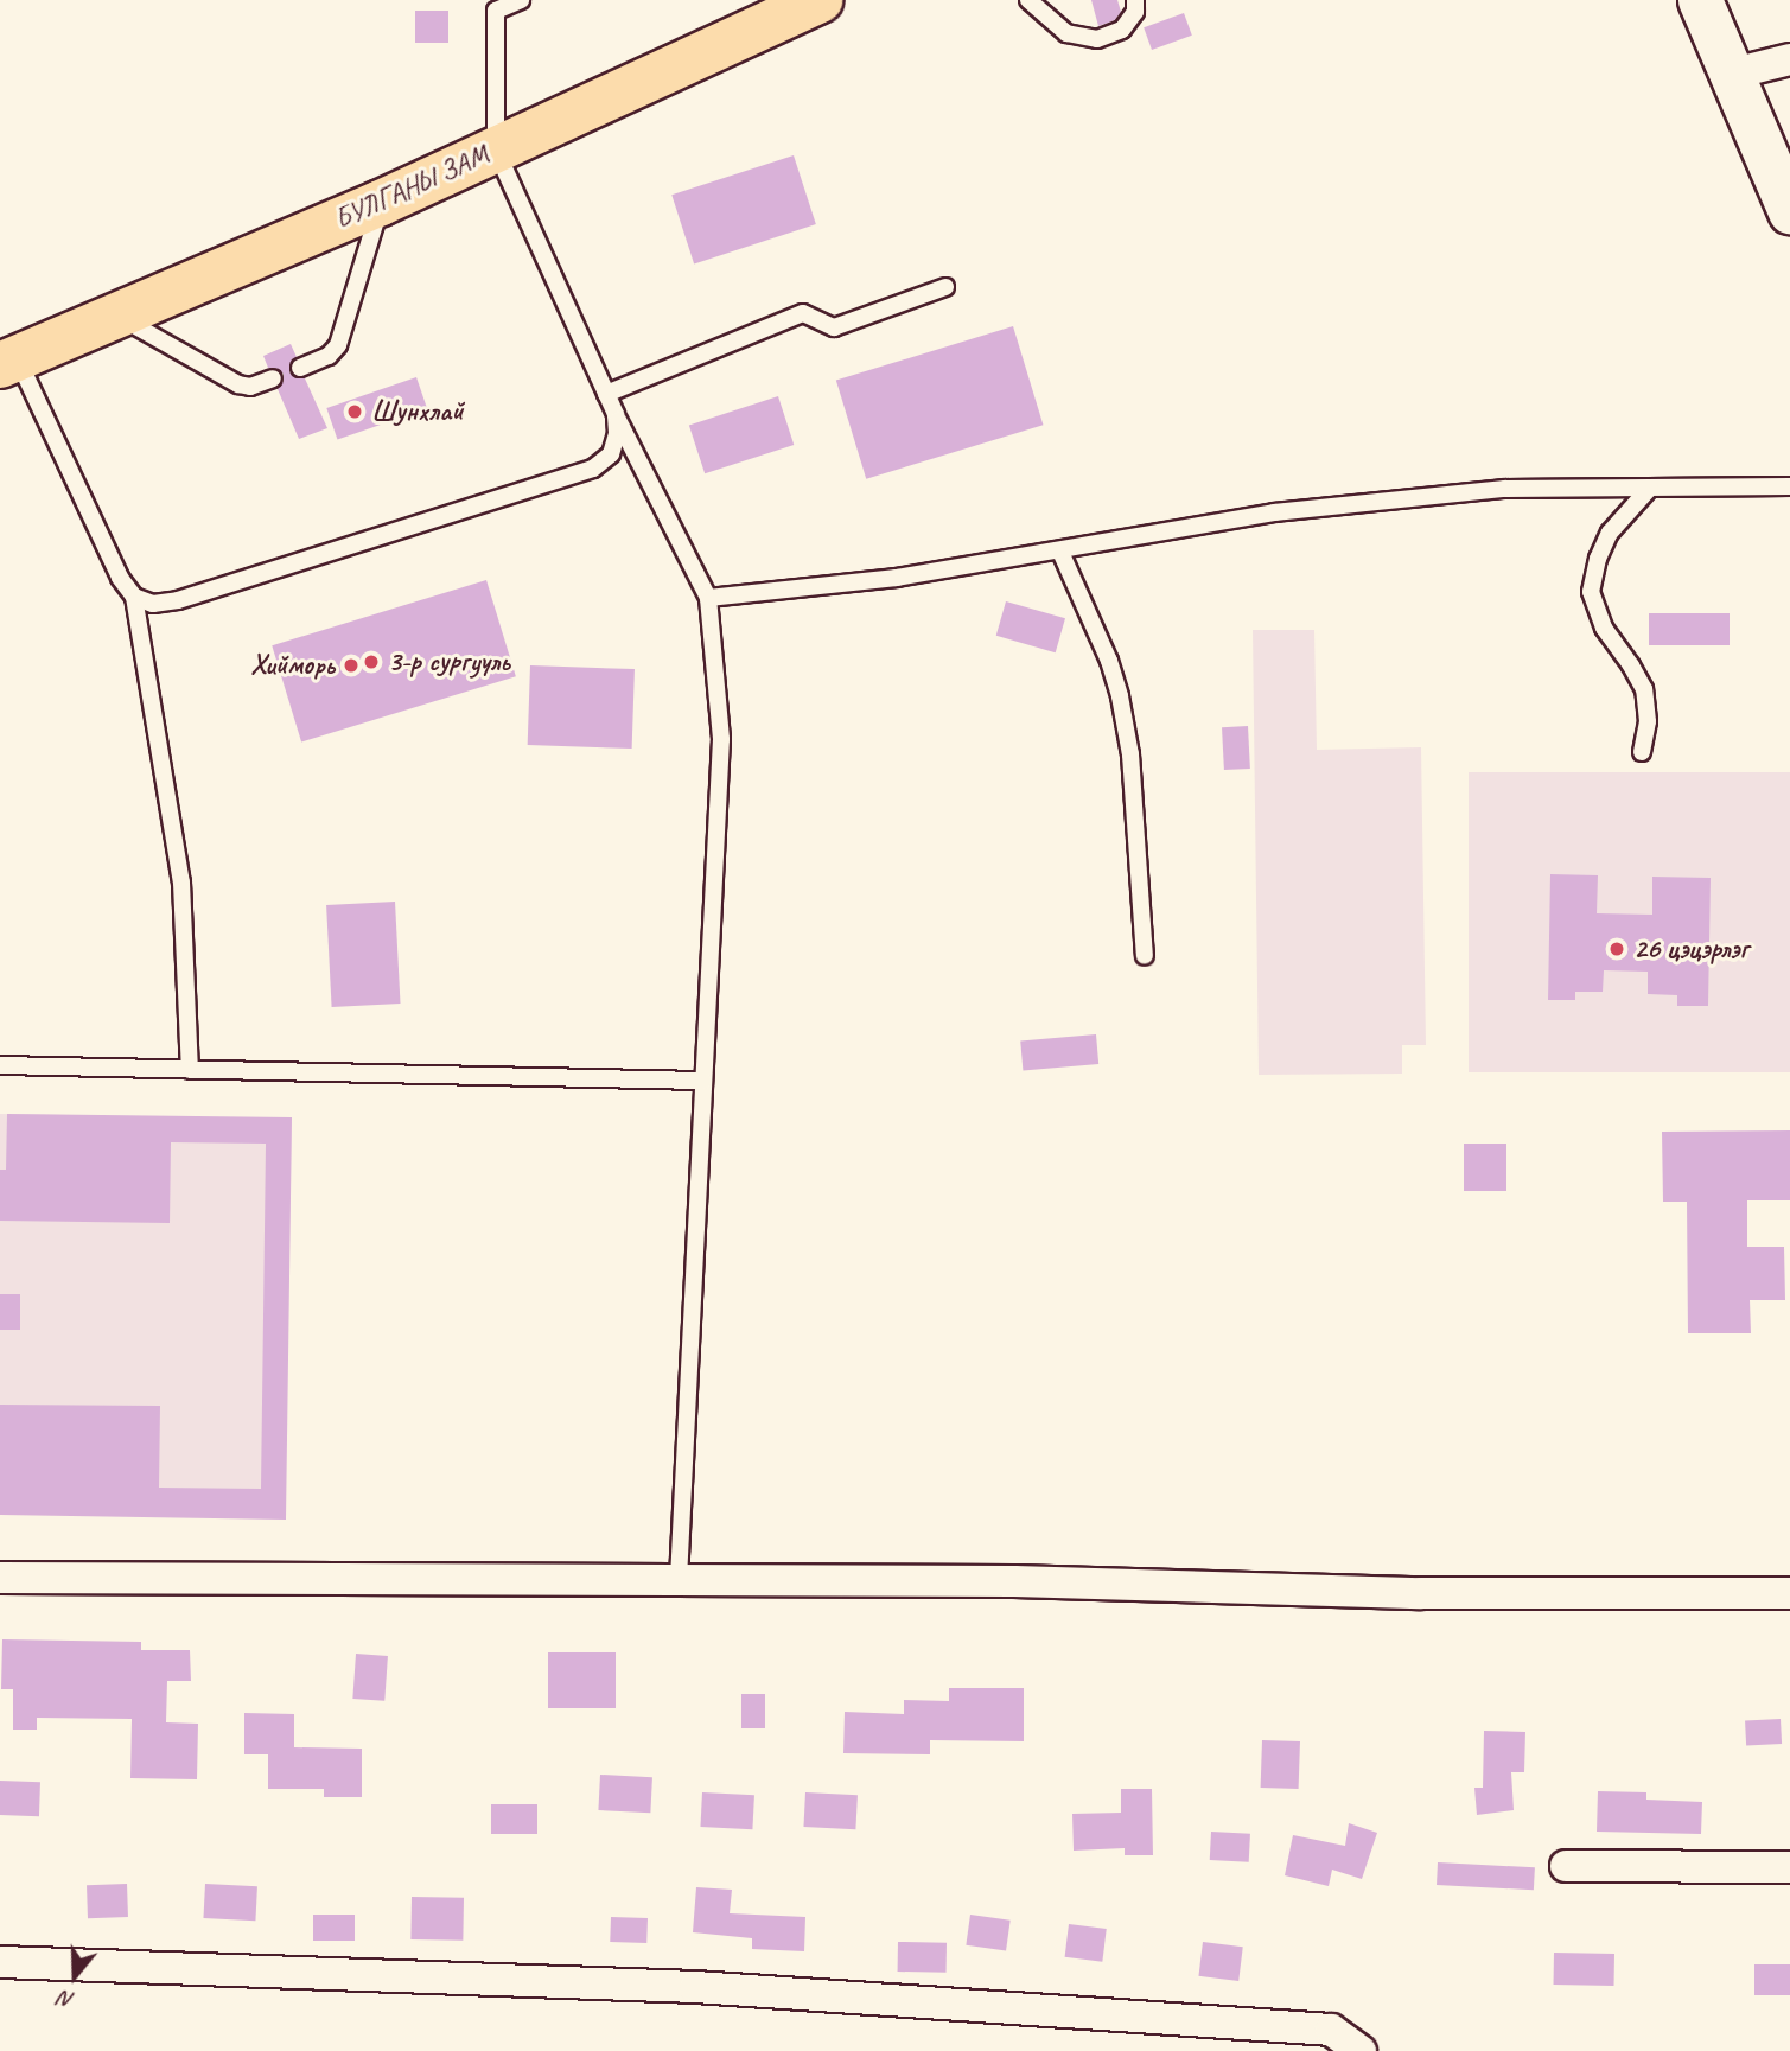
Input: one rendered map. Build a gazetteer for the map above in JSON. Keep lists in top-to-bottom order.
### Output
{
  "streets": {
    "highway": ["БУЛГАНЫ ЗАМ"]
  },
  "places": [
    "Шунхлай",
    "3-р сургууль",
    "Хийморь",
    "26 цэцэрлэг"
  ],
  "north": "bottom"
}
